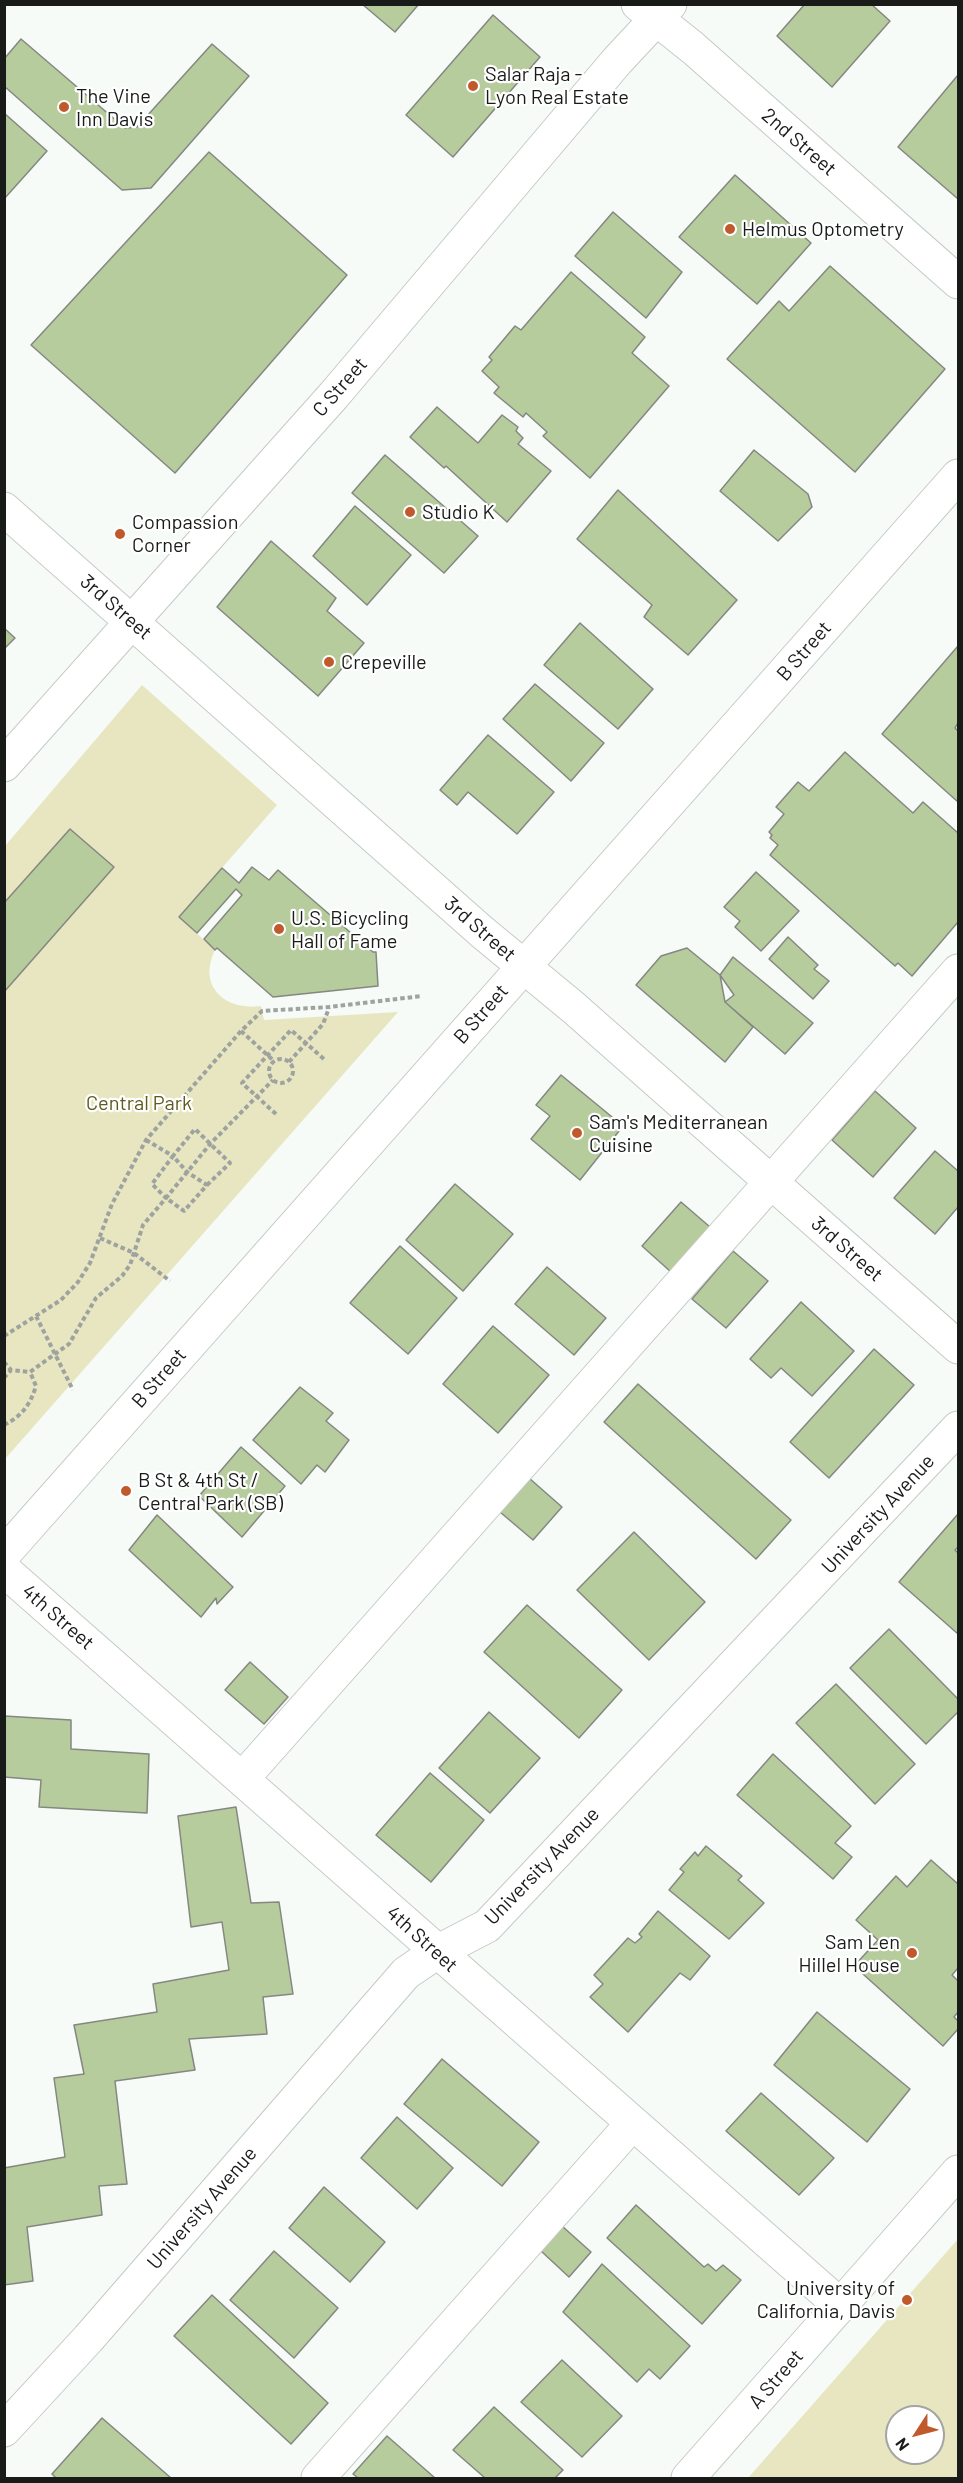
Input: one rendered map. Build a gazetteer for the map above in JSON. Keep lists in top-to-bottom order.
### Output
{
  "streets": {
    "street": [
      "2nd Street",
      "C Street",
      "3rd Street",
      "B Street",
      "University Avenue",
      "4th Street",
      "A Street"
    ]
  },
  "crossings": [
    ["2nd Street", "C Street"],
    ["C Street", "3rd Street"],
    ["3rd Street", "B Street"],
    ["University Avenue", "4th Street"],
    ["4th Street", "A Street"]
  ],
  "parks": ["Central Park"],
  "places": [
    "Salar Raja - Lyon Real Estate",
    "The Vine Inn Davis",
    "Helmus Optometry",
    "Studio K",
    "Compassion Corner",
    "Crepeville",
    "U.S. Bicycling Hall of Fame",
    "Sam's Mediterranean Cuisine",
    "B St & 4th St / Central Park (SB)",
    "Sam Len Hillel House",
    "University of California, Davis"
  ],
  "north": "bottom left"
}
